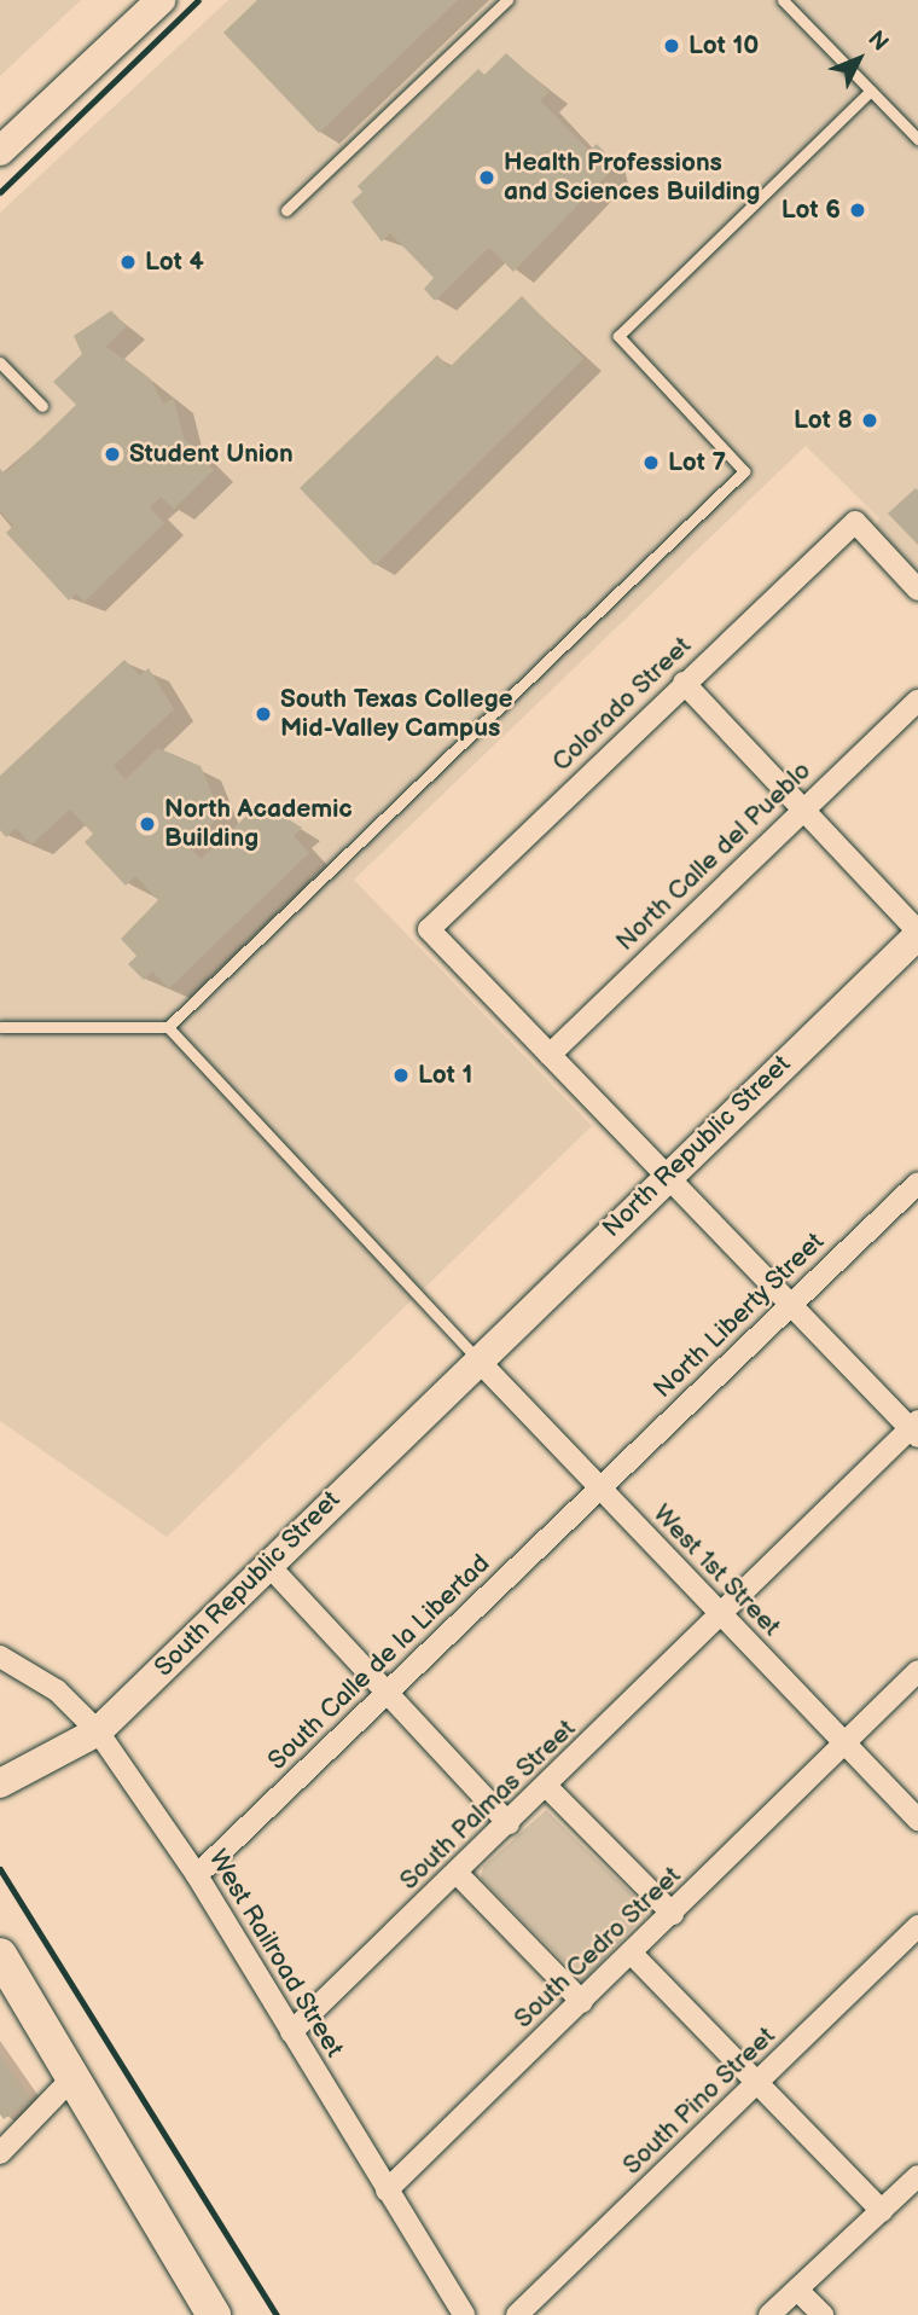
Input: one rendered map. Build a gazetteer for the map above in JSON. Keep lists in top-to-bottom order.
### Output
{
  "streets": {
    "street": [
      "Colorado Street",
      "North Calle del Pueblo",
      "North Republic Street",
      "North Liberty Street",
      "West 1st Street",
      "South Republic Street",
      "South Calle de la Libertad",
      "South Palmas Street",
      "South Cedro Street",
      "West Railroad Street",
      "South Pino Street"
    ]
  },
  "crossings": [
    ["Colorado Street", "North Calle del Pueblo"],
    ["North Republic Street", "West 1st Street"],
    ["North Republic Street", "South Republic Street"],
    ["North Liberty Street", "West 1st Street"],
    ["North Liberty Street", "South Calle de la Libertad"],
    ["West 1st Street", "South Republic Street"],
    ["West 1st Street", "South Calle de la Libertad"],
    ["West 1st Street", "South Palmas Street"],
    ["West 1st Street", "South Cedro Street"],
    ["South Republic Street", "West Railroad Street"],
    ["South Calle de la Libertad", "West Railroad Street"],
    ["South Palmas Street", "West Railroad Street"],
    ["South Cedro Street", "West Railroad Street"]
  ],
  "places": [
    "Lot 10",
    "Health Professions and Sciences Building",
    "Lot 6",
    "Lot 4",
    "Lot 8",
    "Student Union",
    "Lot 7",
    "South Texas College Mid-Valley Campus",
    "North Academic Building",
    "Lot 1"
  ],
  "north": "top right"
}
